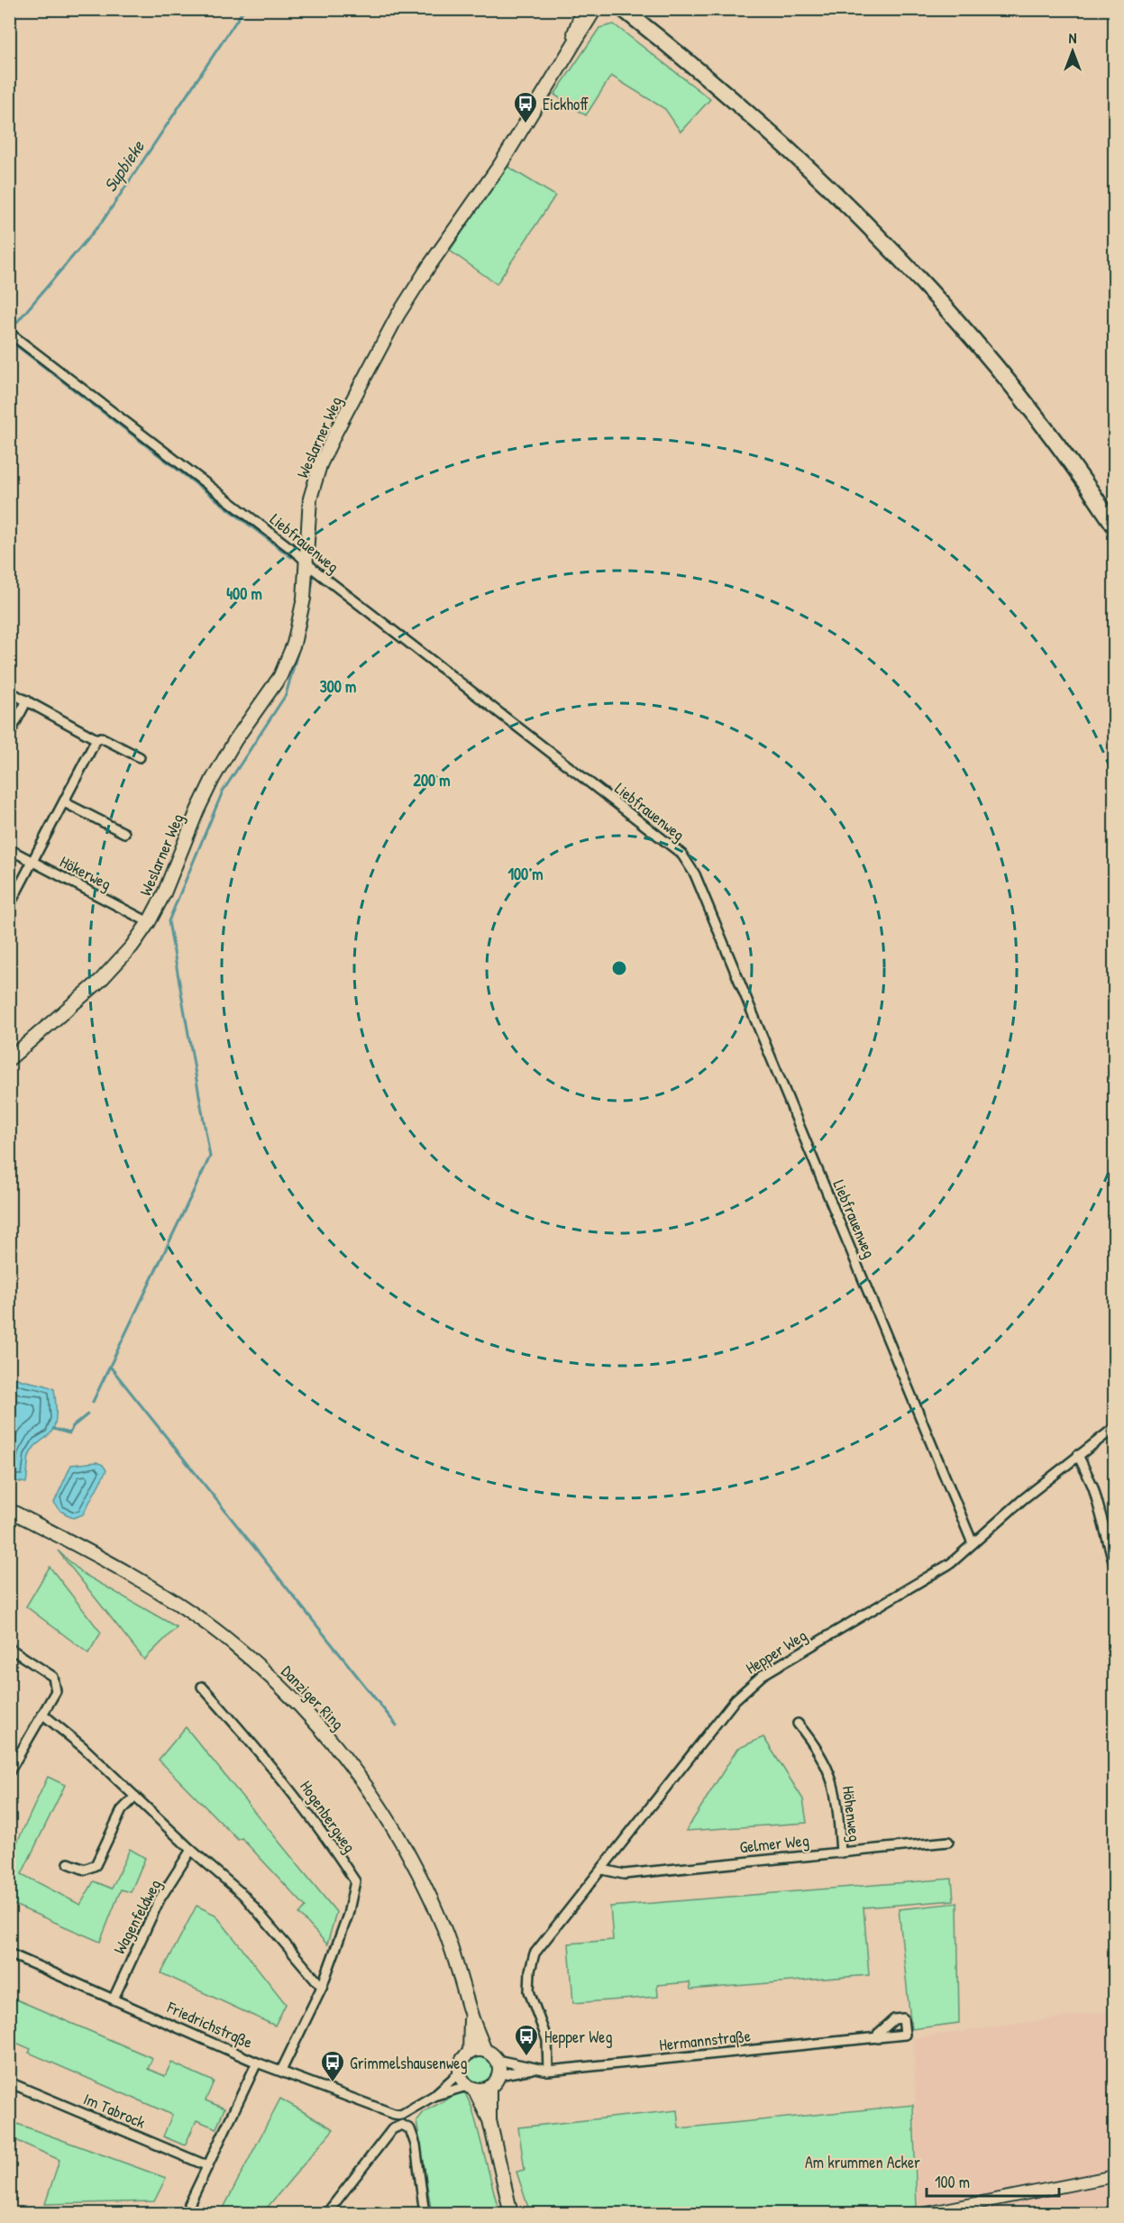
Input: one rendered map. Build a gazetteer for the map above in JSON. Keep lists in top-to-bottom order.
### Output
{
  "streets": {
    "main road": ["Weslarner Weg", "Danziger Ring"],
    "street": [
      "Liebfrauenweg",
      "Hökerweg",
      "Hepper Weg",
      "Höhenweg",
      "Hogenbergweg",
      "Gelmer Weg",
      "Wagenfeldweg",
      "Friedrichstraße",
      "Hermannstraße",
      "Im Tabrock"
    ]
  },
  "crossings": [
    ["Weslarner Weg", "Liebfrauenweg"],
    ["Weslarner Weg", "Hökerweg"],
    ["Liebfrauenweg", "Hepper Weg"],
    ["Hepper Weg", "Gelmer Weg"],
    ["Hepper Weg", "Hermannstraße"],
    ["Danziger Ring", "Hermannstraße"],
    ["Höhenweg", "Gelmer Weg"],
    ["Wagenfeldweg", "Friedrichstraße"]
  ],
  "water": ["Supbieke"],
  "parks": ["Am krummen Acker"],
  "places": {
    "bus stop": ["Eickhoff", "Hepper Weg", "Grimmelshausenweg"]
  },
  "scale_bar": "100 m",
  "north": "top",
  "rings": [
    "400 m",
    "300 m",
    "200 m",
    "100 m"
  ]
}
